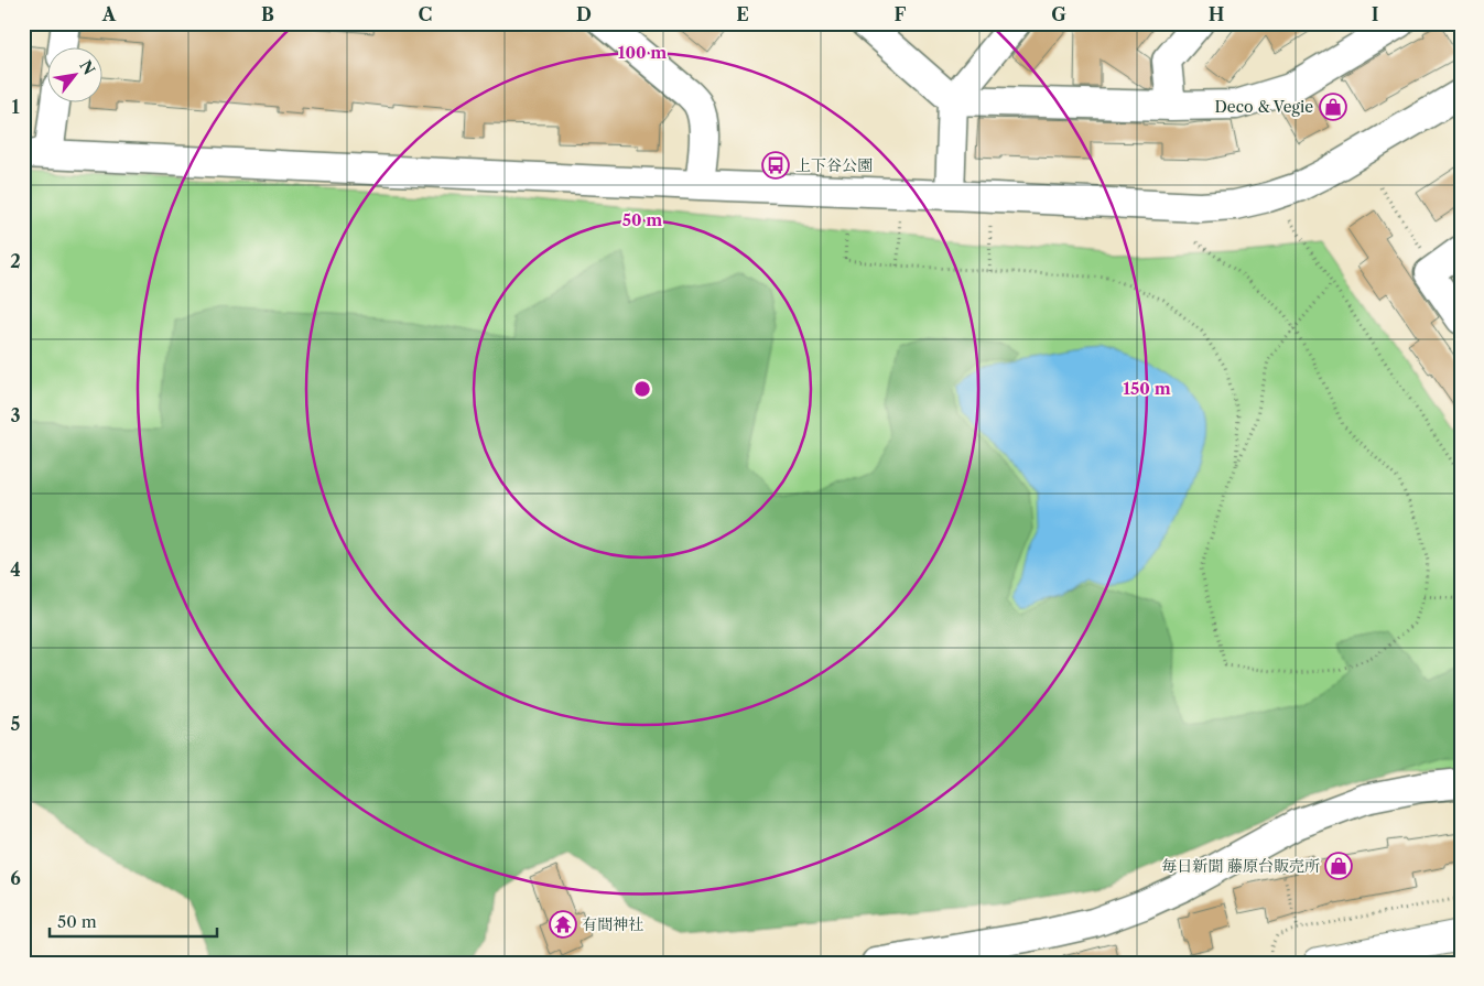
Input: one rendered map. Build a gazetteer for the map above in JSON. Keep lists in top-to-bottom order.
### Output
{
  "places": {
    "shop": ["Deco & Vegie", "毎日新聞 藤原台販売所"],
    "bus stop": ["上下谷公園"],
    "temple": ["有間神社"]
  },
  "scale_bar": "50 m",
  "north": "top right",
  "grid": {
    "columns": [
      "A",
      "B",
      "C",
      "D",
      "E",
      "F",
      "G",
      "H",
      "I"
    ],
    "rows": [
      "1",
      "2",
      "3",
      "4",
      "5",
      "6"
    ]
  },
  "rings": ["100 m", "50 m", "150 m"]
}
